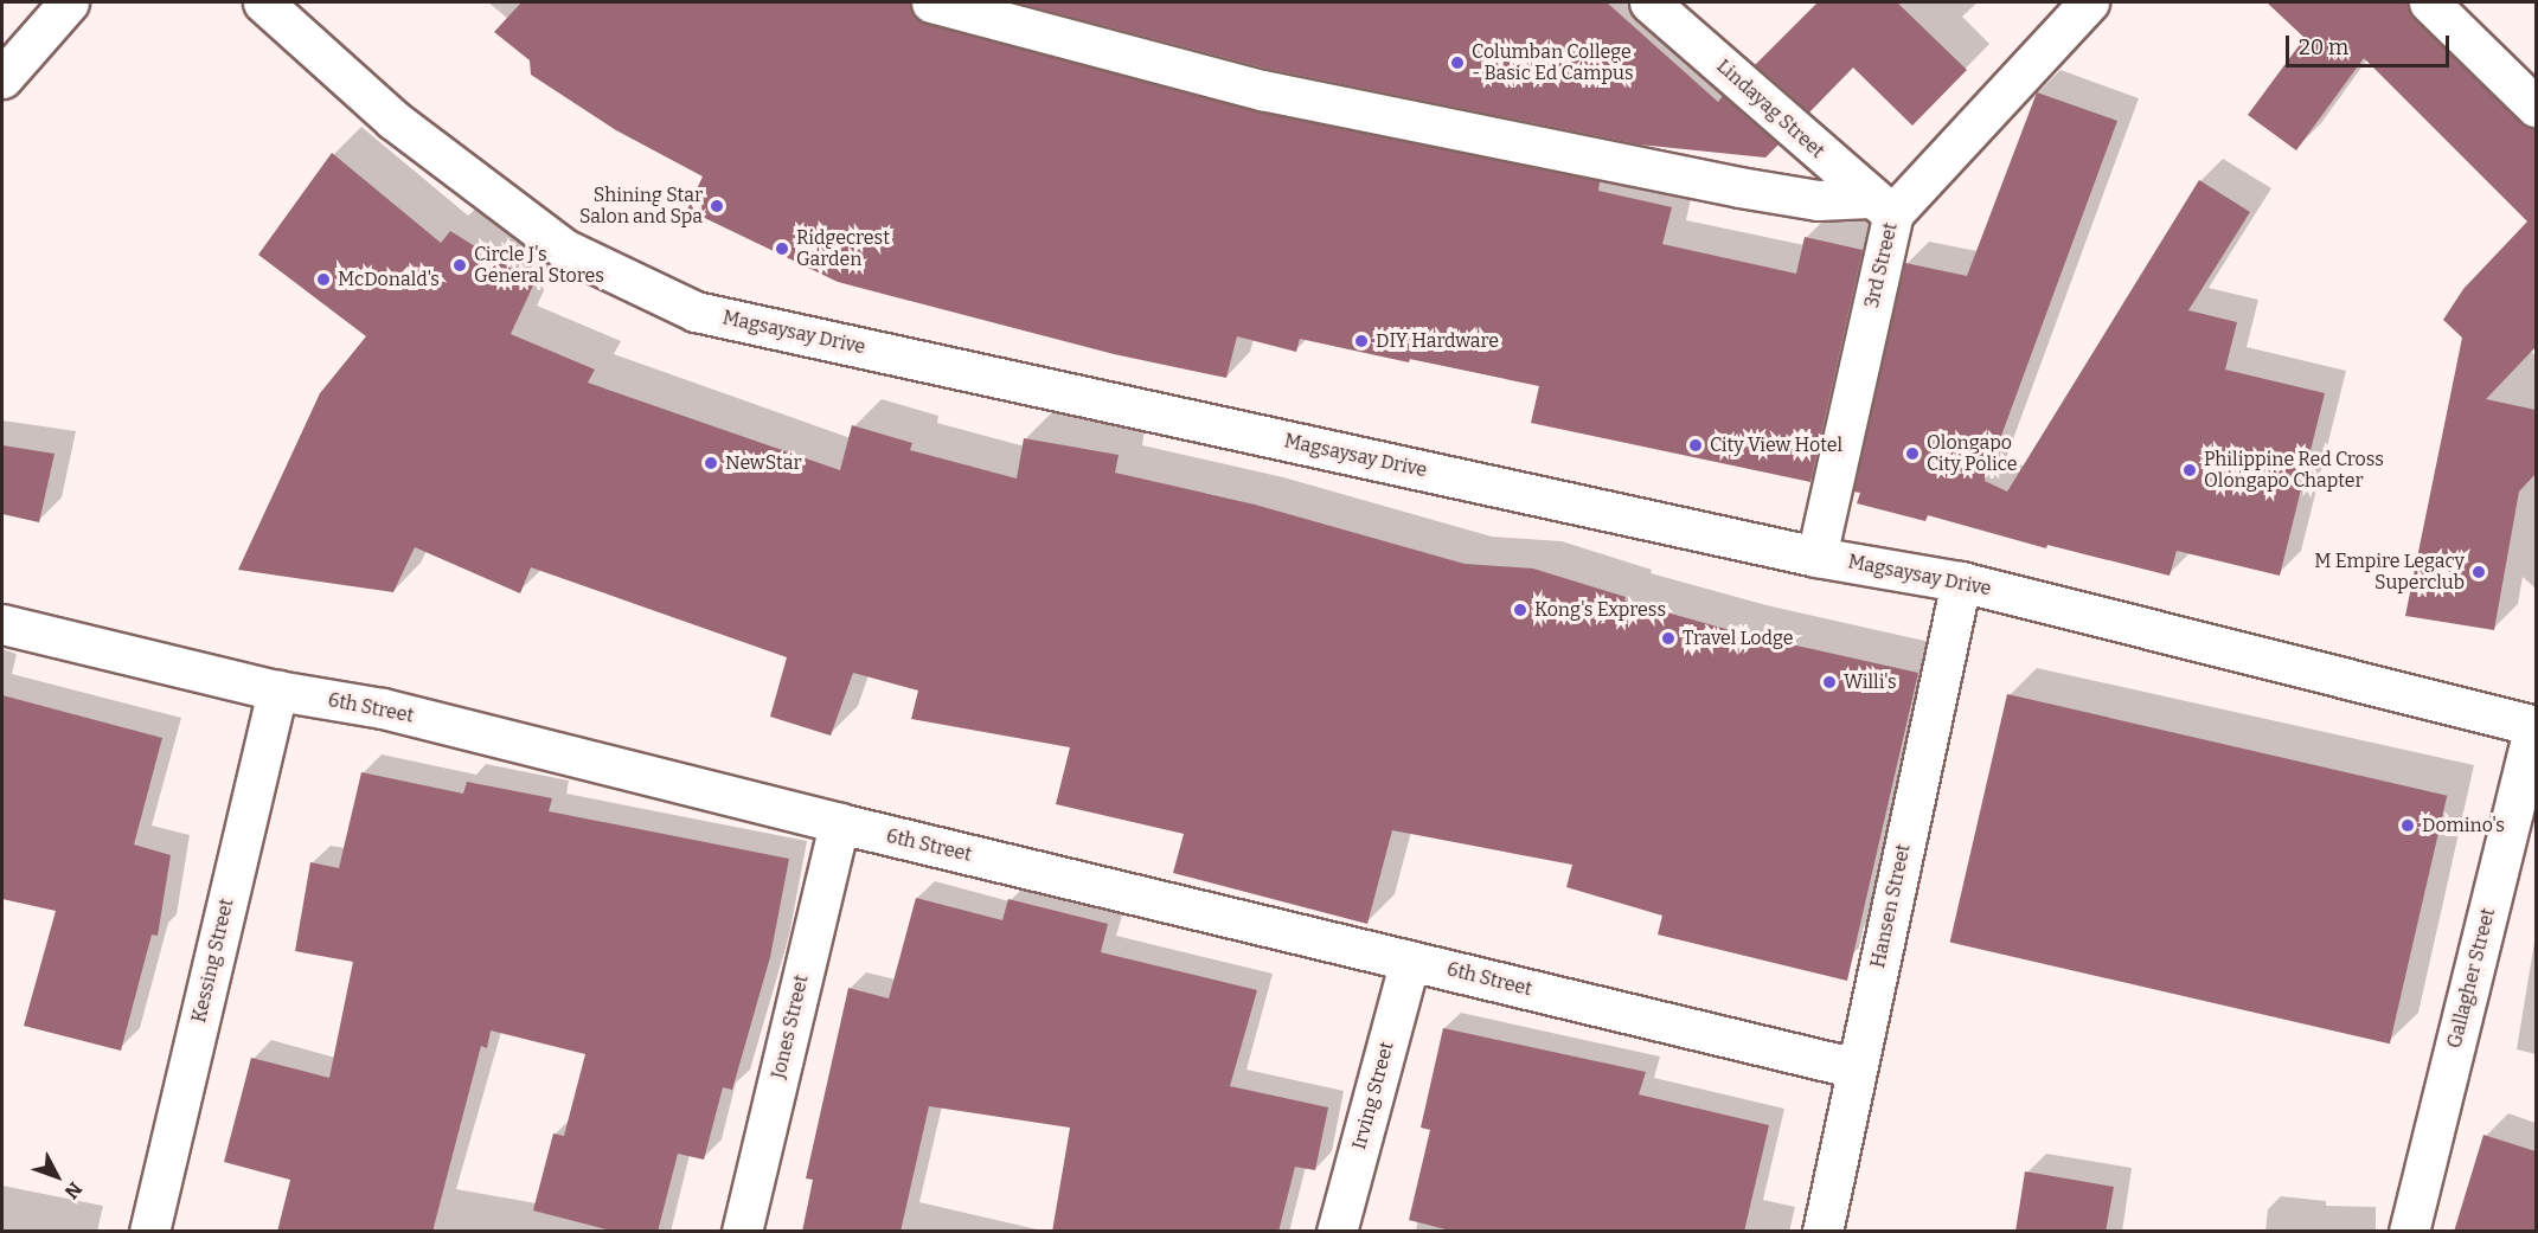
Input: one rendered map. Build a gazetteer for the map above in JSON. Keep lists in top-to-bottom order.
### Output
{
  "streets": {
    "street": [
      "Lindayag Street",
      "3rd Street",
      "Magsaysay Drive",
      "6th Street",
      "Hansen Street",
      "Kessing Street",
      "Gallagher Street",
      "Jones Street",
      "Irving Street"
    ]
  },
  "crossings": [
    ["Lindayag Street", "3rd Street"],
    ["3rd Street", "Magsaysay Drive"],
    ["Magsaysay Drive", "Hansen Street"],
    ["Magsaysay Drive", "Gallagher Street"],
    ["6th Street", "Hansen Street"],
    ["6th Street", "Kessing Street"],
    ["6th Street", "Jones Street"],
    ["6th Street", "Irving Street"]
  ],
  "places": [
    "Columban College - Basic Ed Campus",
    "Shining Star Salon and Spa",
    "Ridgecrest Garden",
    "Circle J's General Stores",
    "McDonald's",
    "DIY Hardware",
    "City View Hotel",
    "Olongapo City Police",
    "NewStar",
    "Philippine Red Cross Olongapo Chapter",
    "M Empire Legacy Superclub",
    "Kong's Express",
    "Travel Lodge",
    "Willi's",
    "Domino's"
  ],
  "scale_bar": "20 m",
  "north": "bottom right"
}
